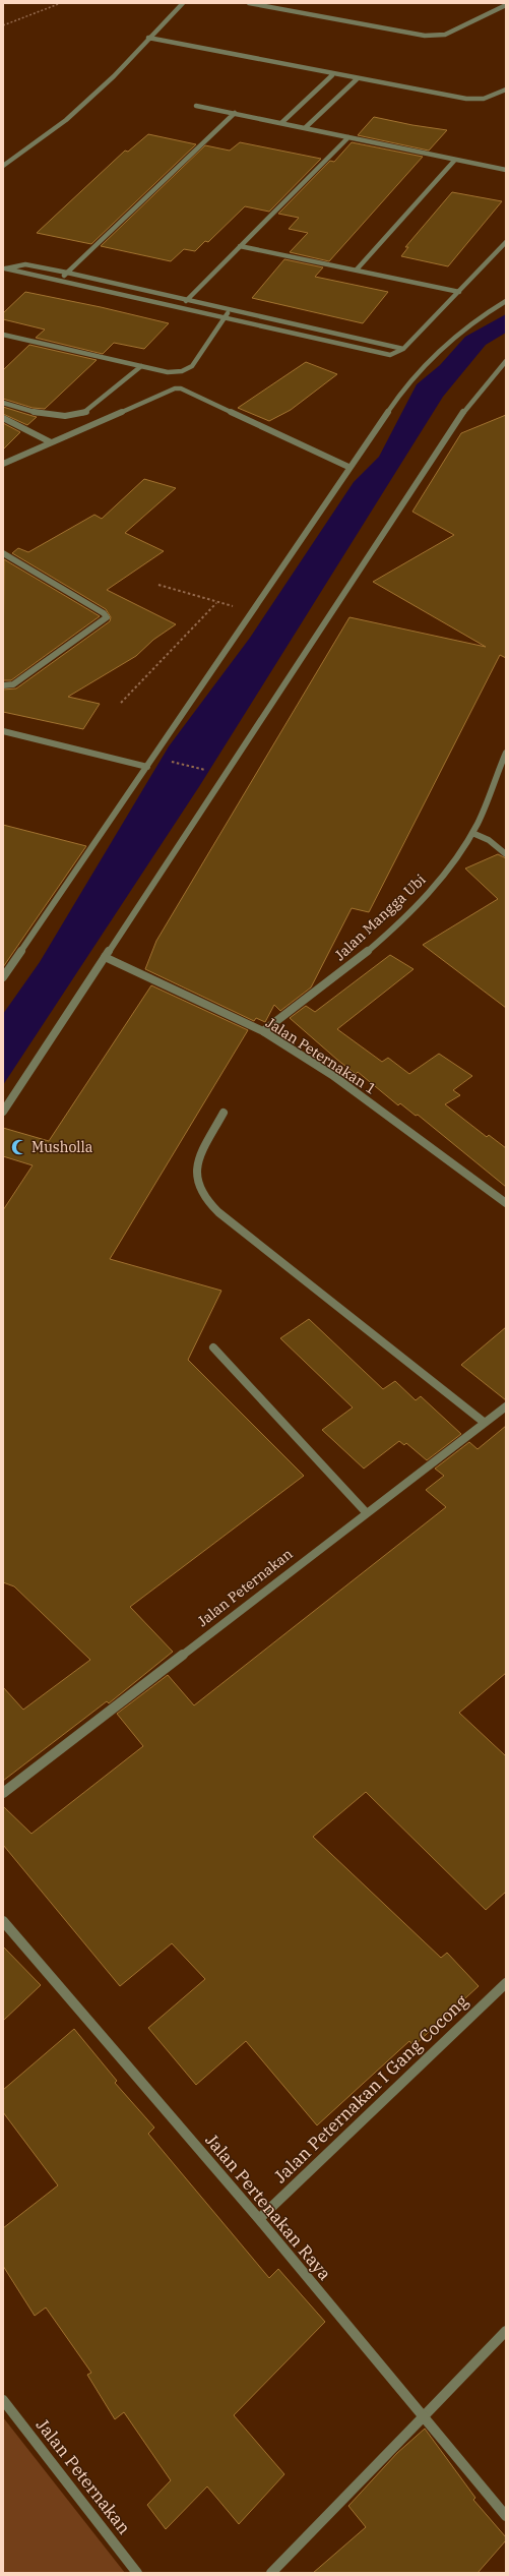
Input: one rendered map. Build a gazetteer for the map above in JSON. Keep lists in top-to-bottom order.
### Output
{
  "streets": {
    "street": [
      "Jalan Mangga Ubi",
      "Jalan Peternakan 1",
      "Jalan Peternakan",
      "Jalan Peternakan I Gang Cocong",
      "Jalan Pertenakan Raya"
    ]
  },
  "crossings": [
    ["Jalan Mangga Ubi", "Jalan Peternakan 1"],
    ["Jalan Peternakan I Gang Cocong", "Jalan Pertenakan Raya"]
  ],
  "places": {
    "mosque": ["Musholla"]
  }
}
